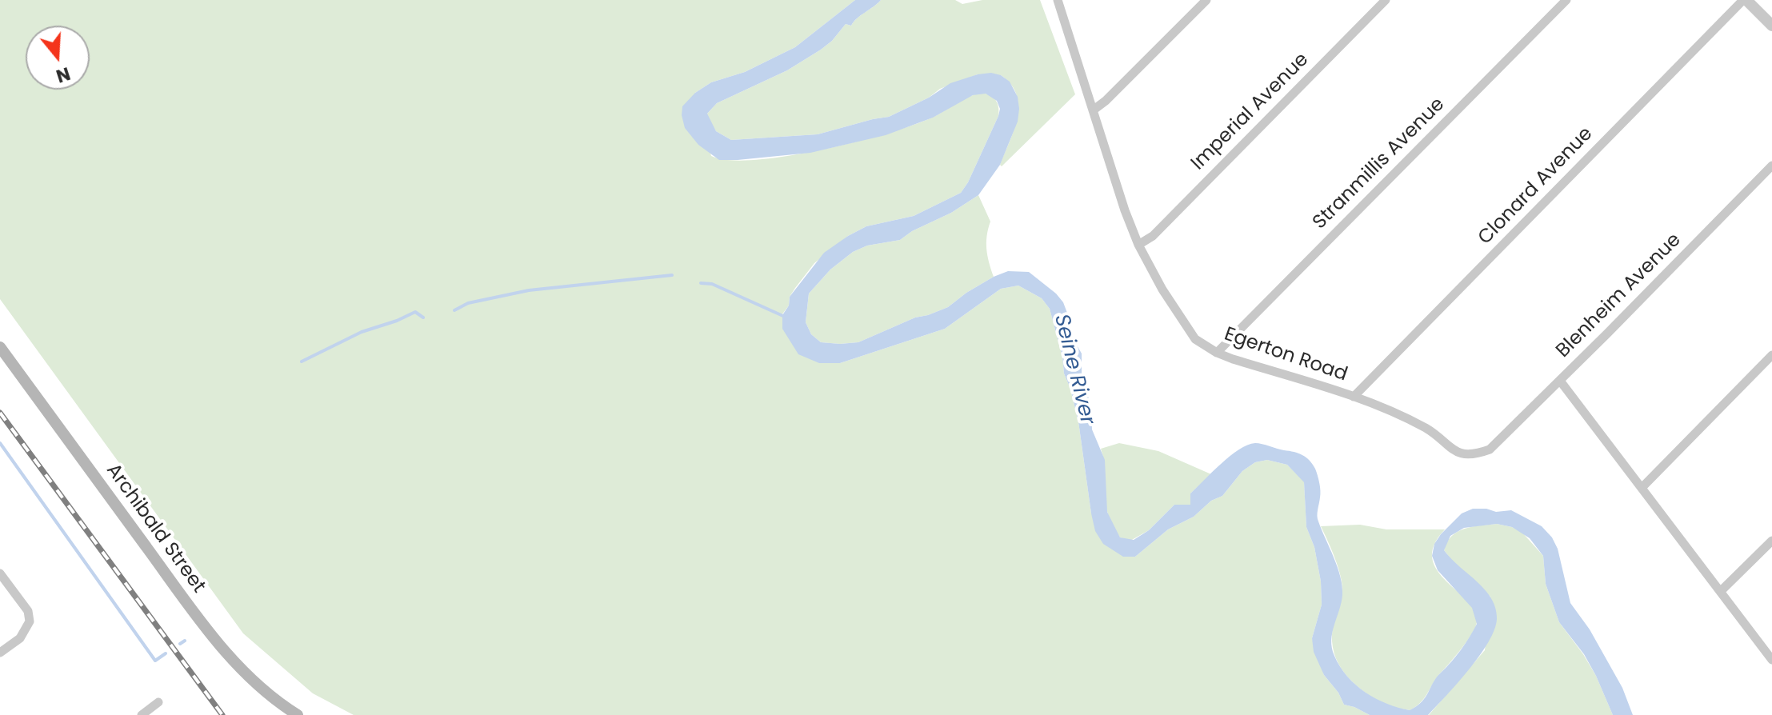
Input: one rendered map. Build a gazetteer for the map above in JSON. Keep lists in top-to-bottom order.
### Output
{
  "streets": {
    "main road": ["Archibald Street"],
    "street": [
      "Imperial Avenue",
      "Stranmillis Avenue",
      "Clonard Avenue",
      "Blenheim Avenue",
      "Egerton Road"
    ]
  },
  "crossings": [
    ["Imperial Avenue", "Egerton Road"],
    ["Stranmillis Avenue", "Egerton Road"],
    ["Clonard Avenue", "Egerton Road"],
    ["Blenheim Avenue", "Egerton Road"]
  ],
  "water": ["Seine River"],
  "north": "bottom"
}
